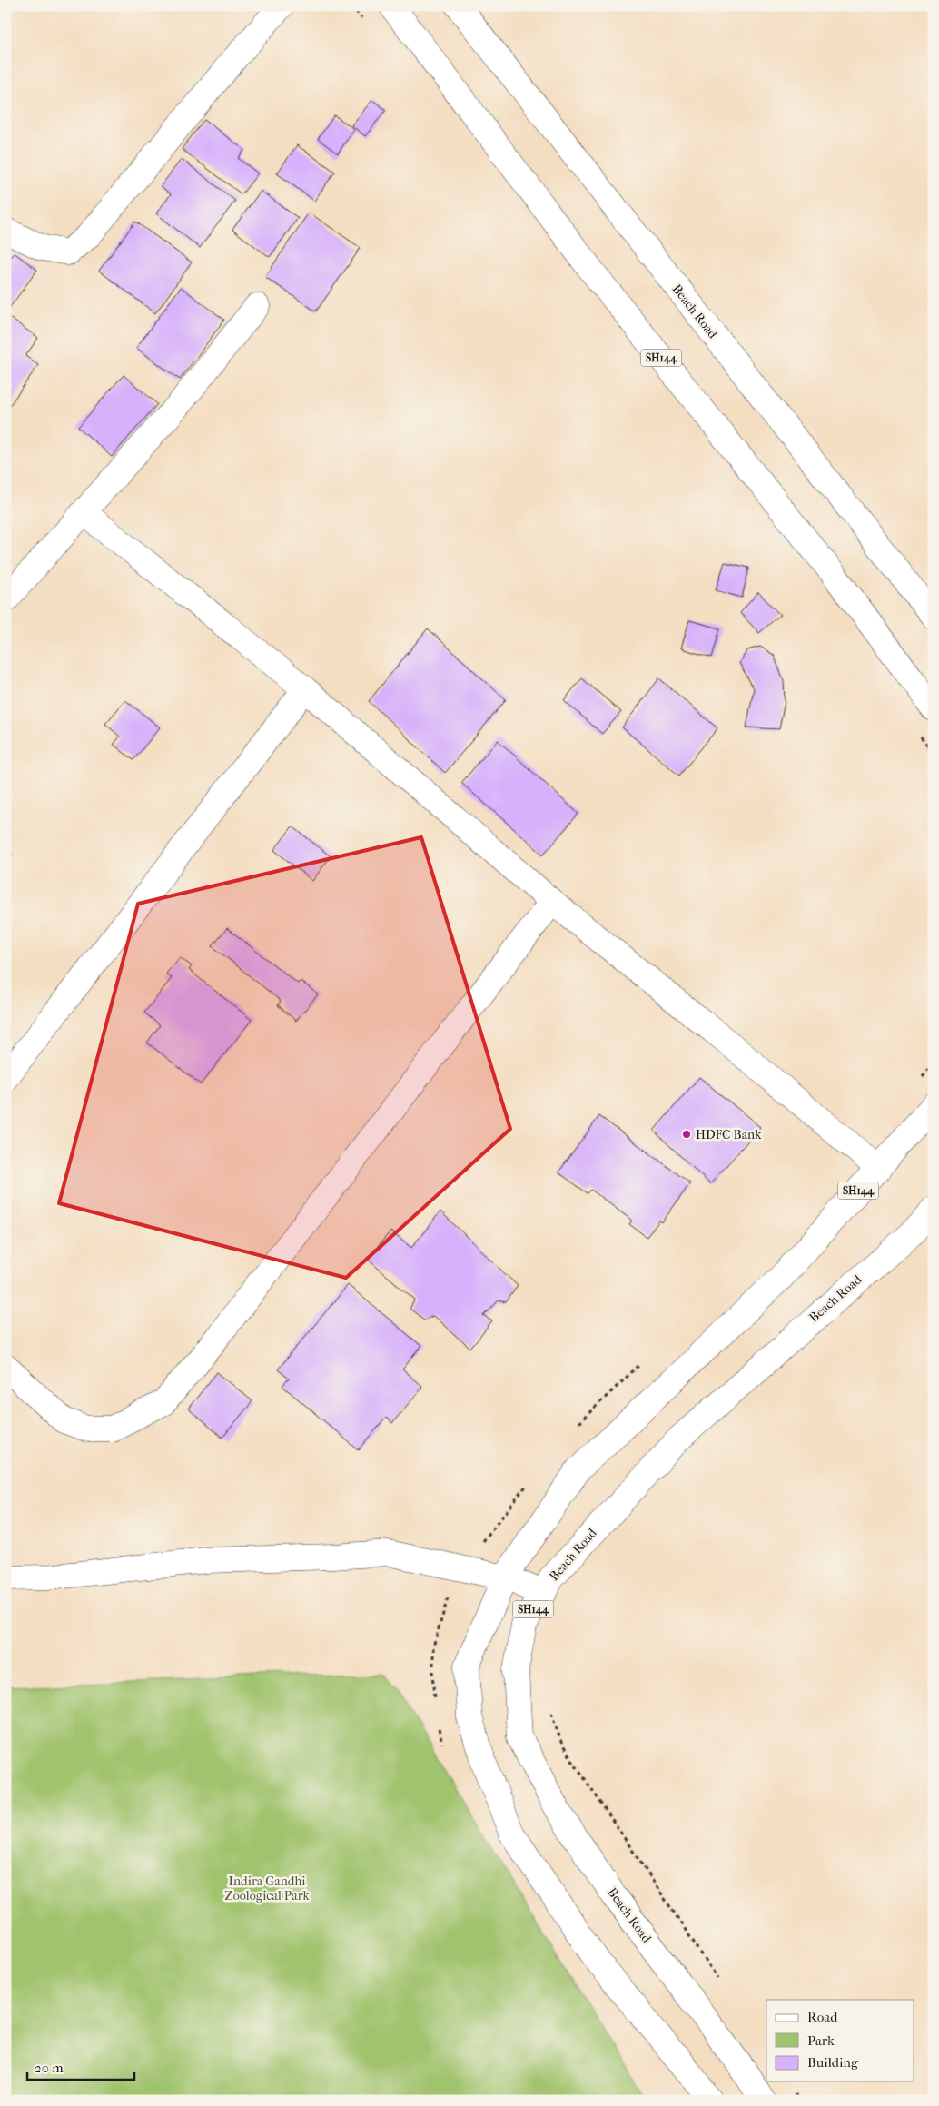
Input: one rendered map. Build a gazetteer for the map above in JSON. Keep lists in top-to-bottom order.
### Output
{
  "streets": {
    "main road": ["Beach Road", "SH144"]
  },
  "parks": ["Indira Gandhi Zoological Park"],
  "places": ["HDFC Bank"],
  "legend": ["Road", "Park", "Building"],
  "scale_bar": "20 m"
}
